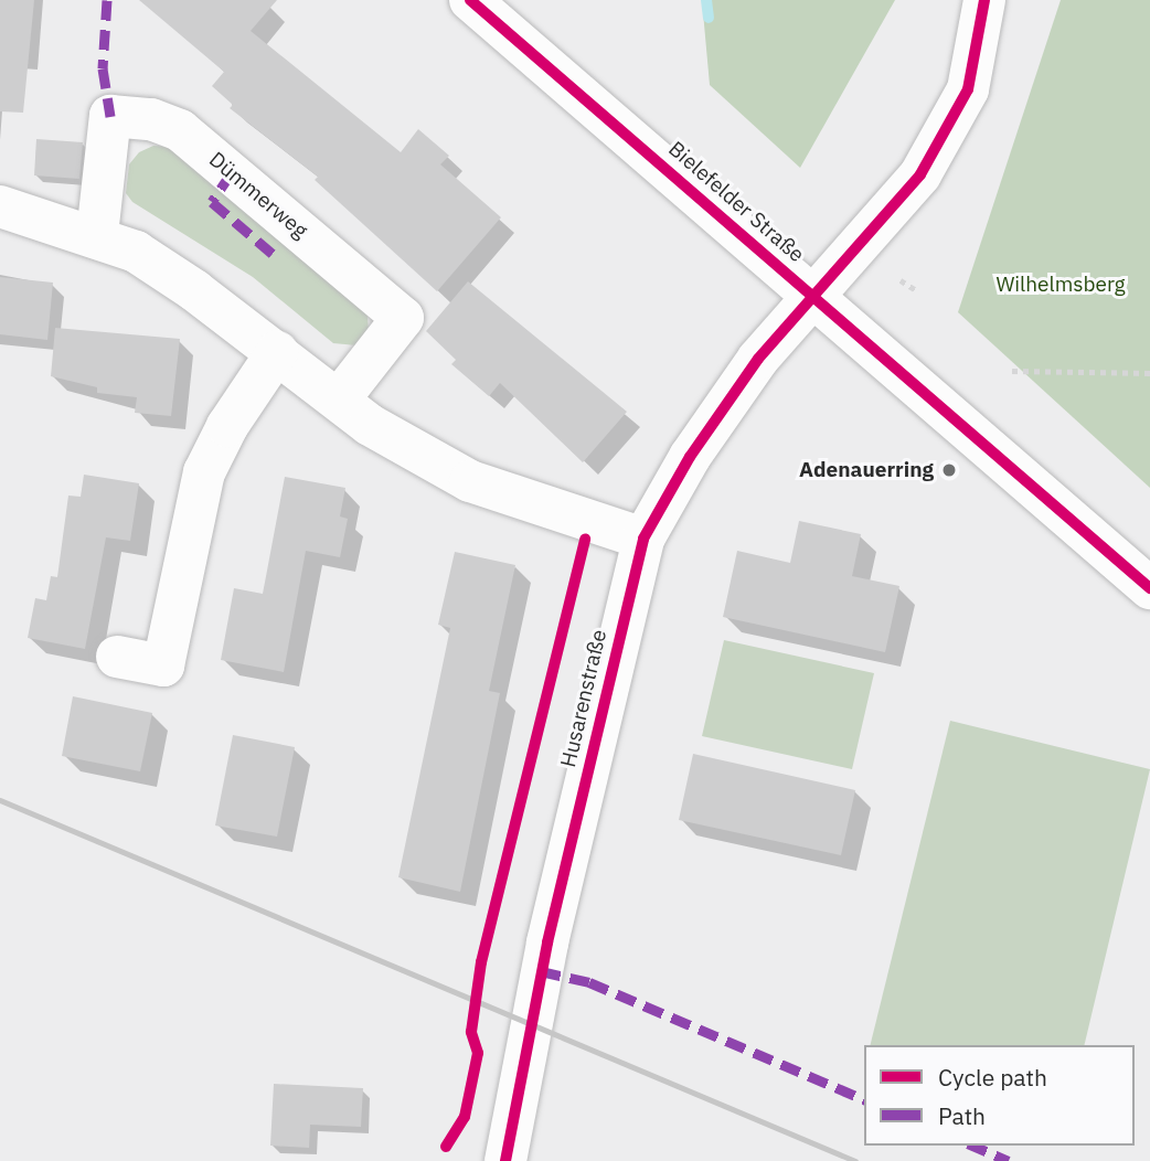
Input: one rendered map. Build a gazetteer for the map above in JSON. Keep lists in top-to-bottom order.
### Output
{
  "streets": {
    "street": ["Dümmerweg", "Bielefelder Straße", "Husarenstraße"]
  },
  "crossings": [
    ["Bielefelder Straße", "Husarenstraße"]
  ],
  "parks": ["Wilhelmsberg"],
  "places": ["Adenauerring"],
  "legend": ["Cycle path", "Path"]
}
